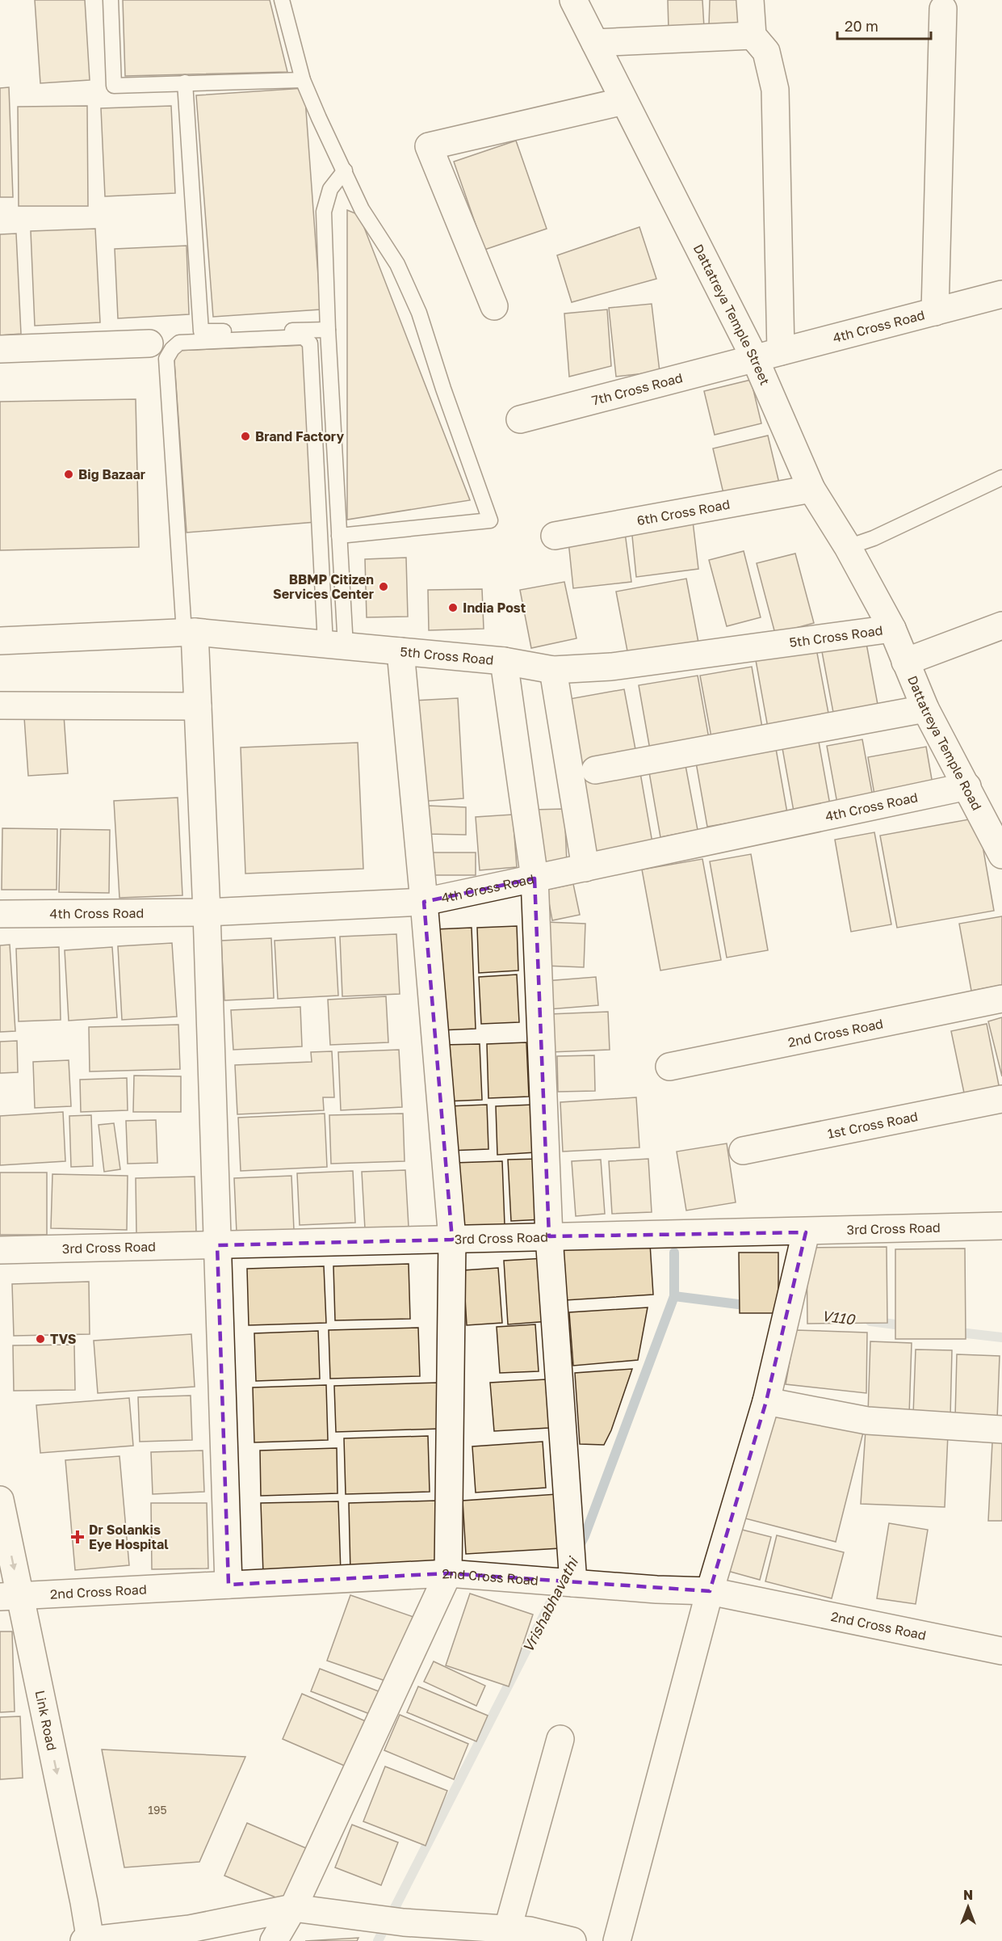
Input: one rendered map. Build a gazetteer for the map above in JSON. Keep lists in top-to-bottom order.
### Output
{
  "streets": {
    "street": [
      "Dattatreya Temple Street",
      "4th Cross Road",
      "7th Cross Road",
      "6th Cross Road",
      "5th Cross Road",
      "Dattatreya Temple Road",
      "2nd Cross Road",
      "1st Cross Road",
      "3rd Cross Road",
      "Link Road"
    ]
  },
  "crossings": [
    ["Dattatreya Temple Street", "4th Cross Road"],
    ["Dattatreya Temple Street", "7th Cross Road"],
    ["Dattatreya Temple Street", "6th Cross Road"],
    ["Dattatreya Temple Street", "5th Cross Road"],
    ["Dattatreya Temple Street", "Dattatreya Temple Road"],
    ["4th Cross Road", "7th Cross Road"],
    ["4th Cross Road", "Dattatreya Temple Road"],
    ["5th Cross Road", "Dattatreya Temple Road"],
    ["2nd Cross Road", "Link Road"]
  ],
  "one_way": ["Link Road"],
  "water": ["V110", "Vrishabhavathi"],
  "places": {
    "other": [
      "Brand Factory",
      "Big Bazaar",
      "BBMP Citizen Services Center",
      "India Post",
      "TVS"
    ],
    "health": ["Dr Solankis Eye Hospital"]
  },
  "house_numbers": ["195"],
  "scale_bar": "20 m",
  "north": "top"
}
